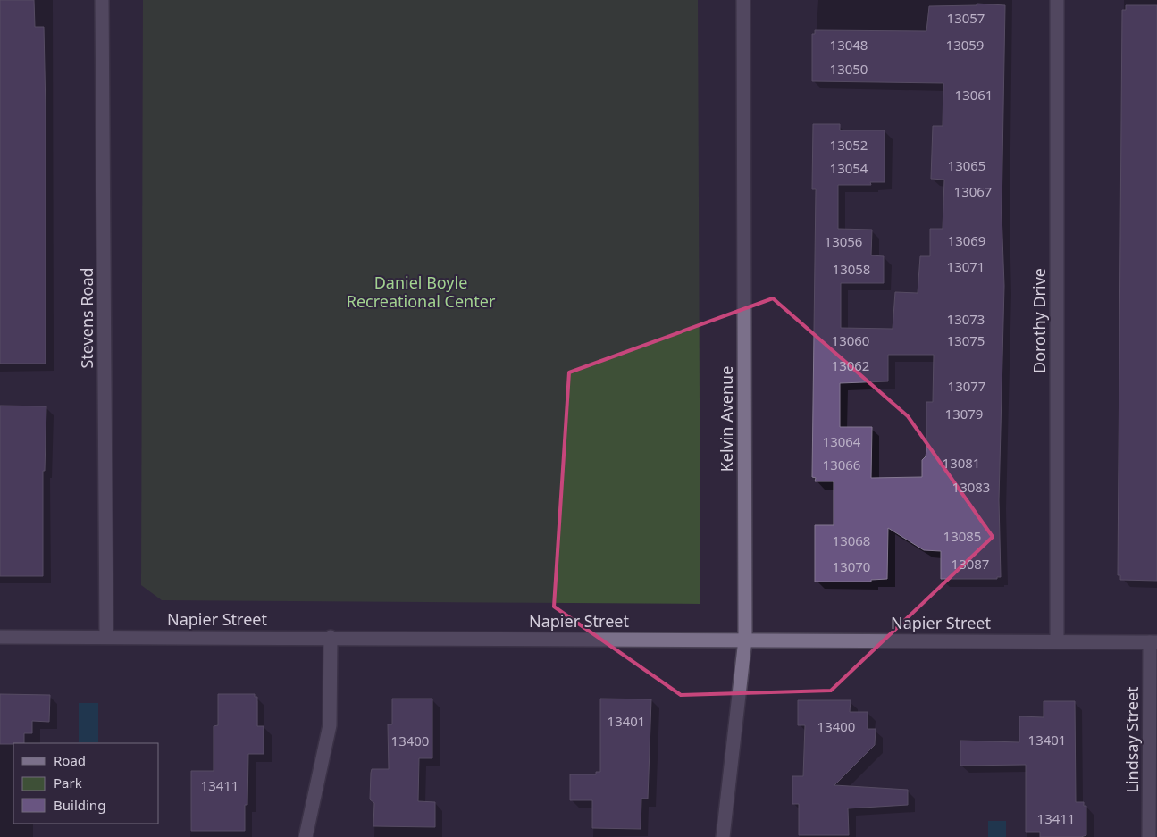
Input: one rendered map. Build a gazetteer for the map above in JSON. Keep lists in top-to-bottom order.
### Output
{
  "streets": {
    "street": [
      "Stevens Road",
      "Dorothy Drive",
      "Kelvin Avenue",
      "Napier Street",
      "Lindsay Street"
    ]
  },
  "crossings": [
    ["Stevens Road", "Napier Street"],
    ["Dorothy Drive", "Napier Street"],
    ["Kelvin Avenue", "Napier Street"],
    ["Napier Street", "Lindsay Street"]
  ],
  "parks": ["Daniel Boyle Recreational Center"],
  "house_numbers": [
    "13057",
    "13048",
    "13059",
    "13050",
    "13061",
    "13052",
    "13065",
    "13054",
    "13067",
    "13069",
    "13056",
    "13071",
    "13058",
    "13073",
    "13060",
    "13075",
    "13062",
    "13077",
    "13079",
    "13064",
    "13081",
    "13066",
    "13083",
    "13085",
    "13068",
    "13087",
    "13070",
    "13401",
    "13400",
    "13401",
    "13400",
    "13411",
    "13411"
  ],
  "legend": ["Road", "Park", "Building"]
}
